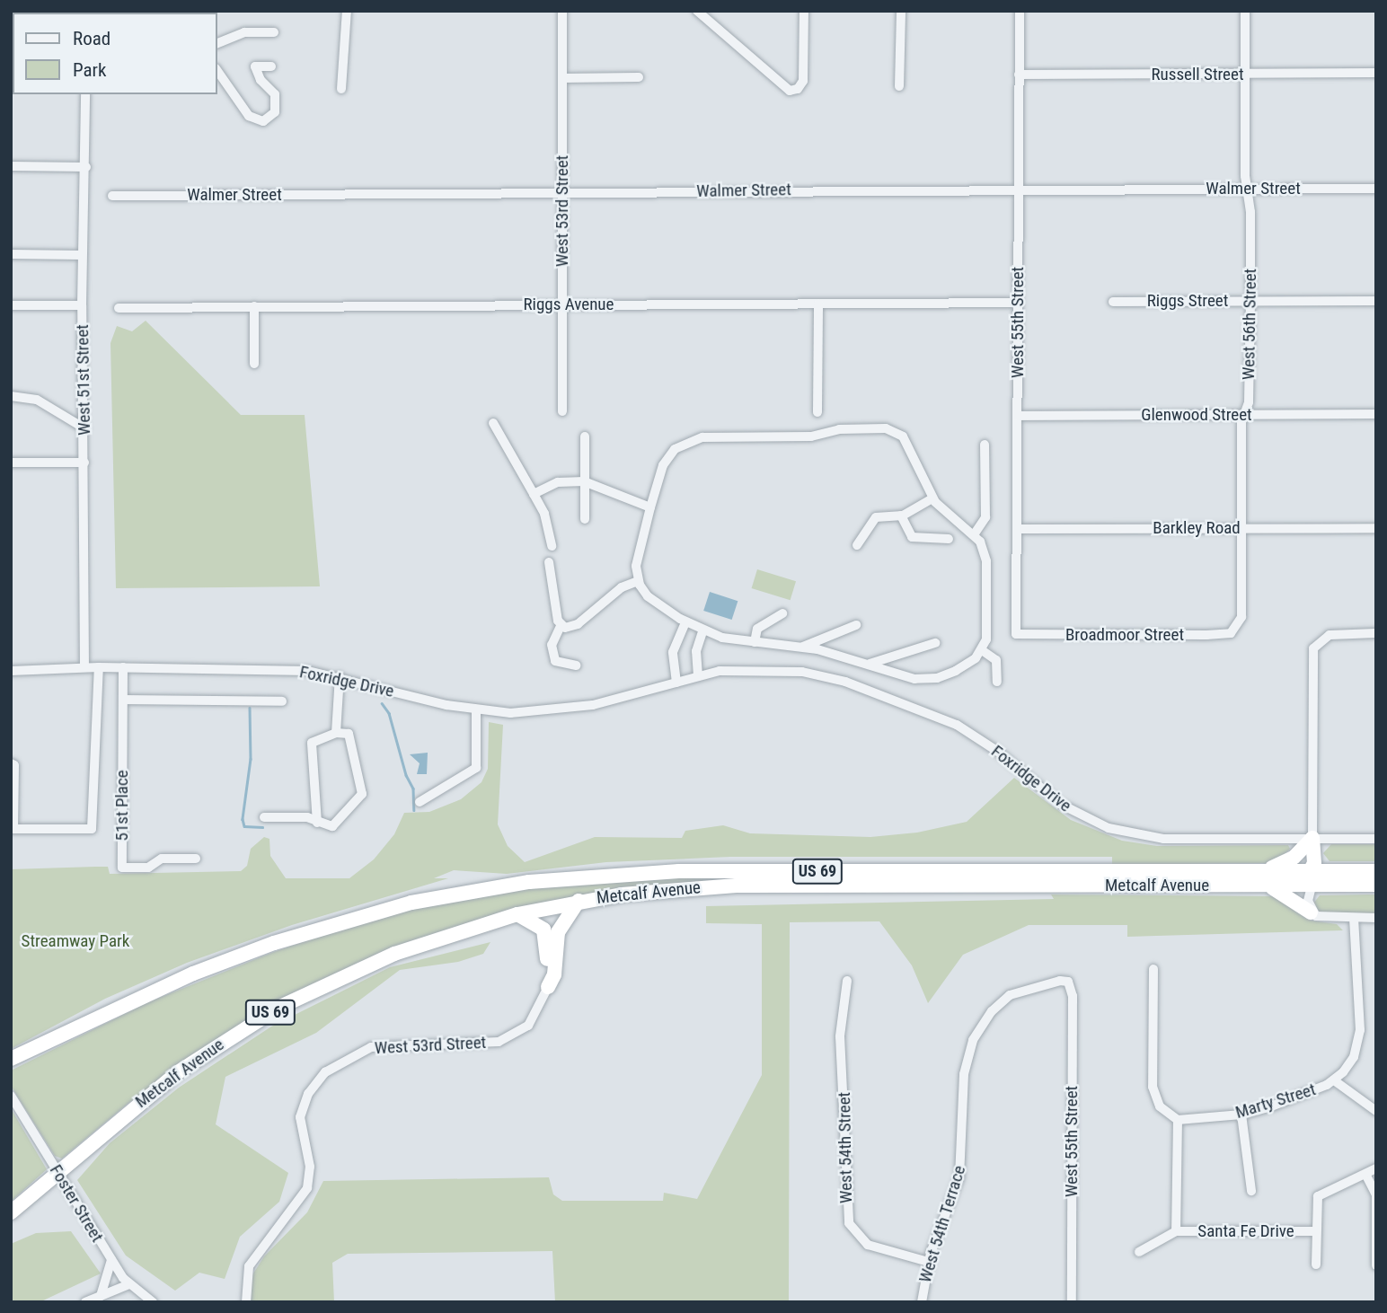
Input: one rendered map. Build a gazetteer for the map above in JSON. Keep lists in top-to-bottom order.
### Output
{
  "streets": {
    "highway": ["US 69", "Metcalf Avenue"],
    "street": [
      "Russell Street",
      "Walmer Street",
      "West 53rd Street",
      "Riggs Street",
      "Riggs Avenue",
      "West 55th Street",
      "West 56th Street",
      "West 51st Street",
      "Glenwood Street",
      "Barkley Road",
      "Broadmoor Street",
      "Foxridge Drive",
      "51st Place",
      "Marty Street",
      "West 54th Street",
      "Foster Street",
      "West 54th Terrace",
      "Santa Fe Drive"
    ]
  },
  "crossings": [
    ["Russell Street", "West 55th Street"],
    ["Russell Street", "West 56th Street"],
    ["Walmer Street", "West 53rd Street"],
    ["Walmer Street", "West 55th Street"],
    ["Walmer Street", "West 56th Street"],
    ["West 53rd Street", "Riggs Avenue"],
    ["Riggs Street", "West 56th Street"],
    ["Riggs Avenue", "West 55th Street"],
    ["West 55th Street", "Glenwood Street"],
    ["West 55th Street", "Barkley Road"],
    ["West 55th Street", "Broadmoor Street"],
    ["West 55th Street", "West 54th Terrace"],
    ["West 56th Street", "Glenwood Street"],
    ["West 56th Street", "Barkley Road"],
    ["West 56th Street", "Broadmoor Street"],
    ["West 51st Street", "Foxridge Drive"],
    ["Foxridge Drive", "51st Place"],
    ["Metcalf Avenue", "Foster Street"],
    ["West 54th Street", "West 54th Terrace"]
  ],
  "parks": ["Streamway Park"],
  "legend": ["Road", "Park"]
}
